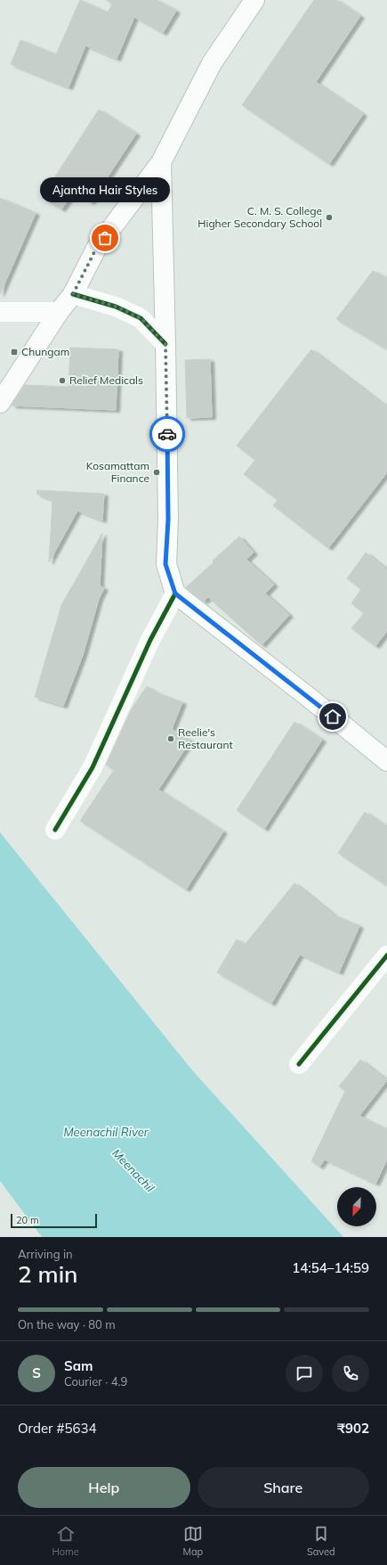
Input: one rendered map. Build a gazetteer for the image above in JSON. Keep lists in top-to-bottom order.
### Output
{
  "water": ["Meenachil River", "Meenachil"],
  "places": {
    "other": [
      "C. M. S. College Higher Secondary School",
      "Ajantha Hair Styles",
      "Relief Medicals",
      "Kosamattam Finance",
      "Reelie's Restaurant"
    ],
    "transit": ["Chungam"]
  },
  "scale_bar": "20 m",
  "north": "bottom left",
  "page": {
    "bubble": "Ajantha Hair Styles",
    "scale": "20 m",
    "heading": ["2 min", "Arriving in", "14:54–14:59"],
    "panel": [
      "Sam",
      "Courier · 4.9",
      "Order #5634",
      "₹902"
    ],
    "bar": "On the way · 80 m",
    "round": "S",
    "buttons": ["Help", "Share"],
    "tabs": ["Home", "Map", "Saved"]
  }
}
